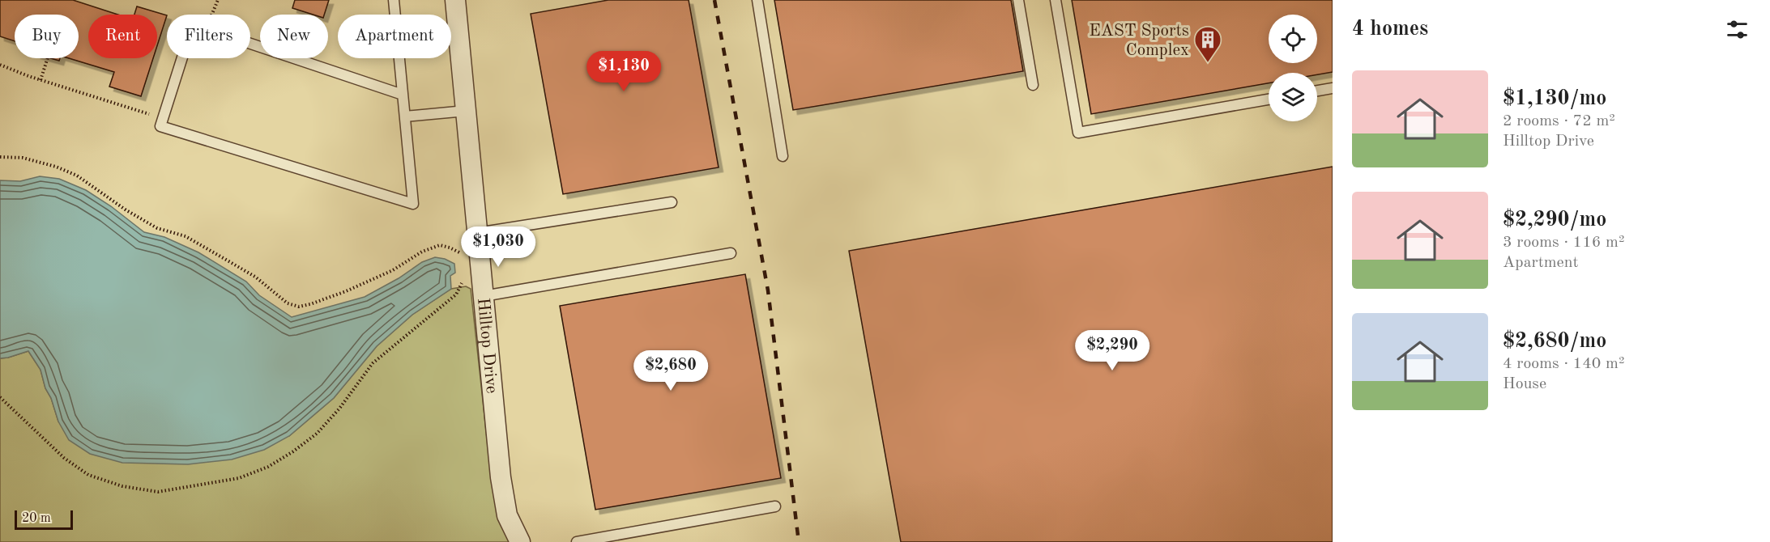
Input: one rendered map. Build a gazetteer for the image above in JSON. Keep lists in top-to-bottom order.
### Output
{
  "streets": {
    "street": ["Hilltop Drive"]
  },
  "places": {
    "building": ["EAST Sports Complex"]
  },
  "scale_bar": "20 m",
  "page": {
    "heading": "4 homes",
    "chip": [
      "Buy",
      "Rent",
      "Filters",
      "New",
      "Apartment"
    ],
    "price": [
      "$1,130",
      "$1,030",
      "$2,290",
      "$2,680"
    ],
    "list": [
      {
        "name": "$1,130/mo",
        "note": "2 rooms · 72 m² · Hilltop Drive"
      },
      {
        "name": "$2,290/mo",
        "note": "3 rooms · 116 m² · Apartment"
      },
      {
        "name": "$2,680/mo",
        "note": "4 rooms · 140 m² · House"
      }
    ],
    "scale": "20 m"
  }
}
